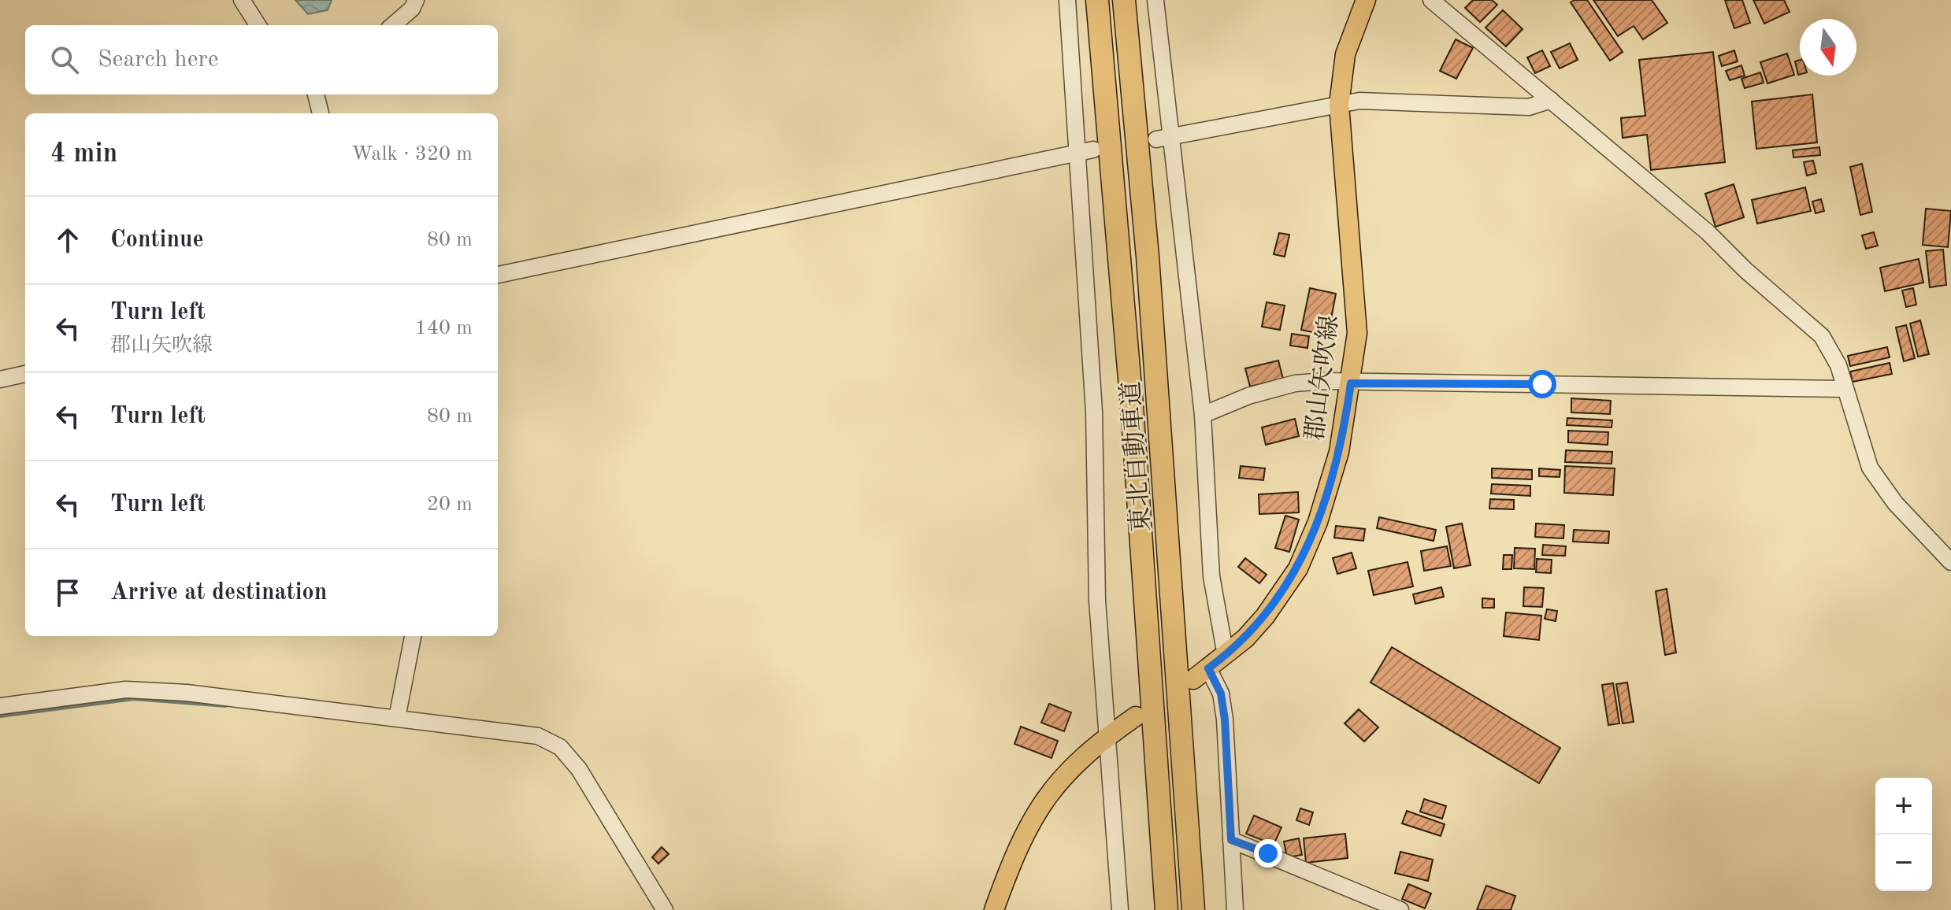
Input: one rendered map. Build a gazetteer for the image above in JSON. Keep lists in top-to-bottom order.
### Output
{
  "streets": {
    "highway": ["東北自動車道"],
    "main road": ["郡山矢吹線"]
  },
  "north": "bottom",
  "page": {
    "search": "Search here",
    "heading": ["4 min", "Walk · 320 m"],
    "list": [
      ["Continue", "80 m"],
      ["Turn left", "郡山矢吹線", "140 m"],
      ["Turn left", "80 m"],
      ["Turn left", "20 m"],
      "Arrive at destination"
    ],
    "map_buttons": ["+", "−"]
  }
}
